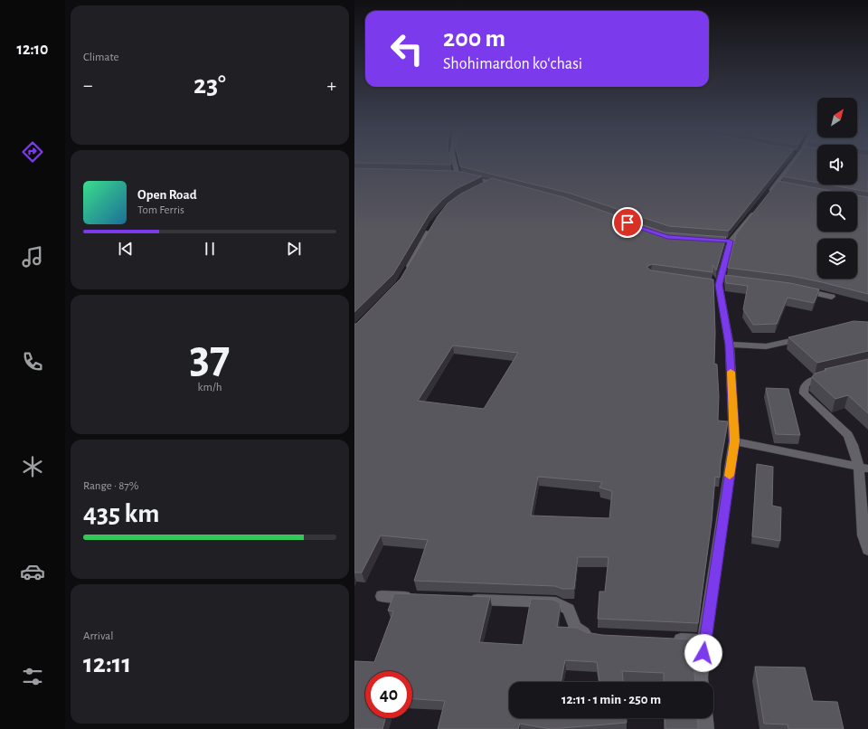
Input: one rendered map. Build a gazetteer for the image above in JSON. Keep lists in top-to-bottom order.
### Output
{
  "north": "top right",
  "page": {
    "tabs": "12:10",
    "tile": [
      "Climate",
      ["37", "km/h"],
      ["Range · 87%", "435 km"],
      ["Arrival", "12:11"]
    ],
    "turn": ["200 m", "Shohimardon koʻchasi"],
    "heat": ["−", "23°", "+"],
    "song": ["Open Road", "Tom Ferris"],
    "limit": "40",
    "trip": "12:11 · 1 min · 250 m"
  }
}
